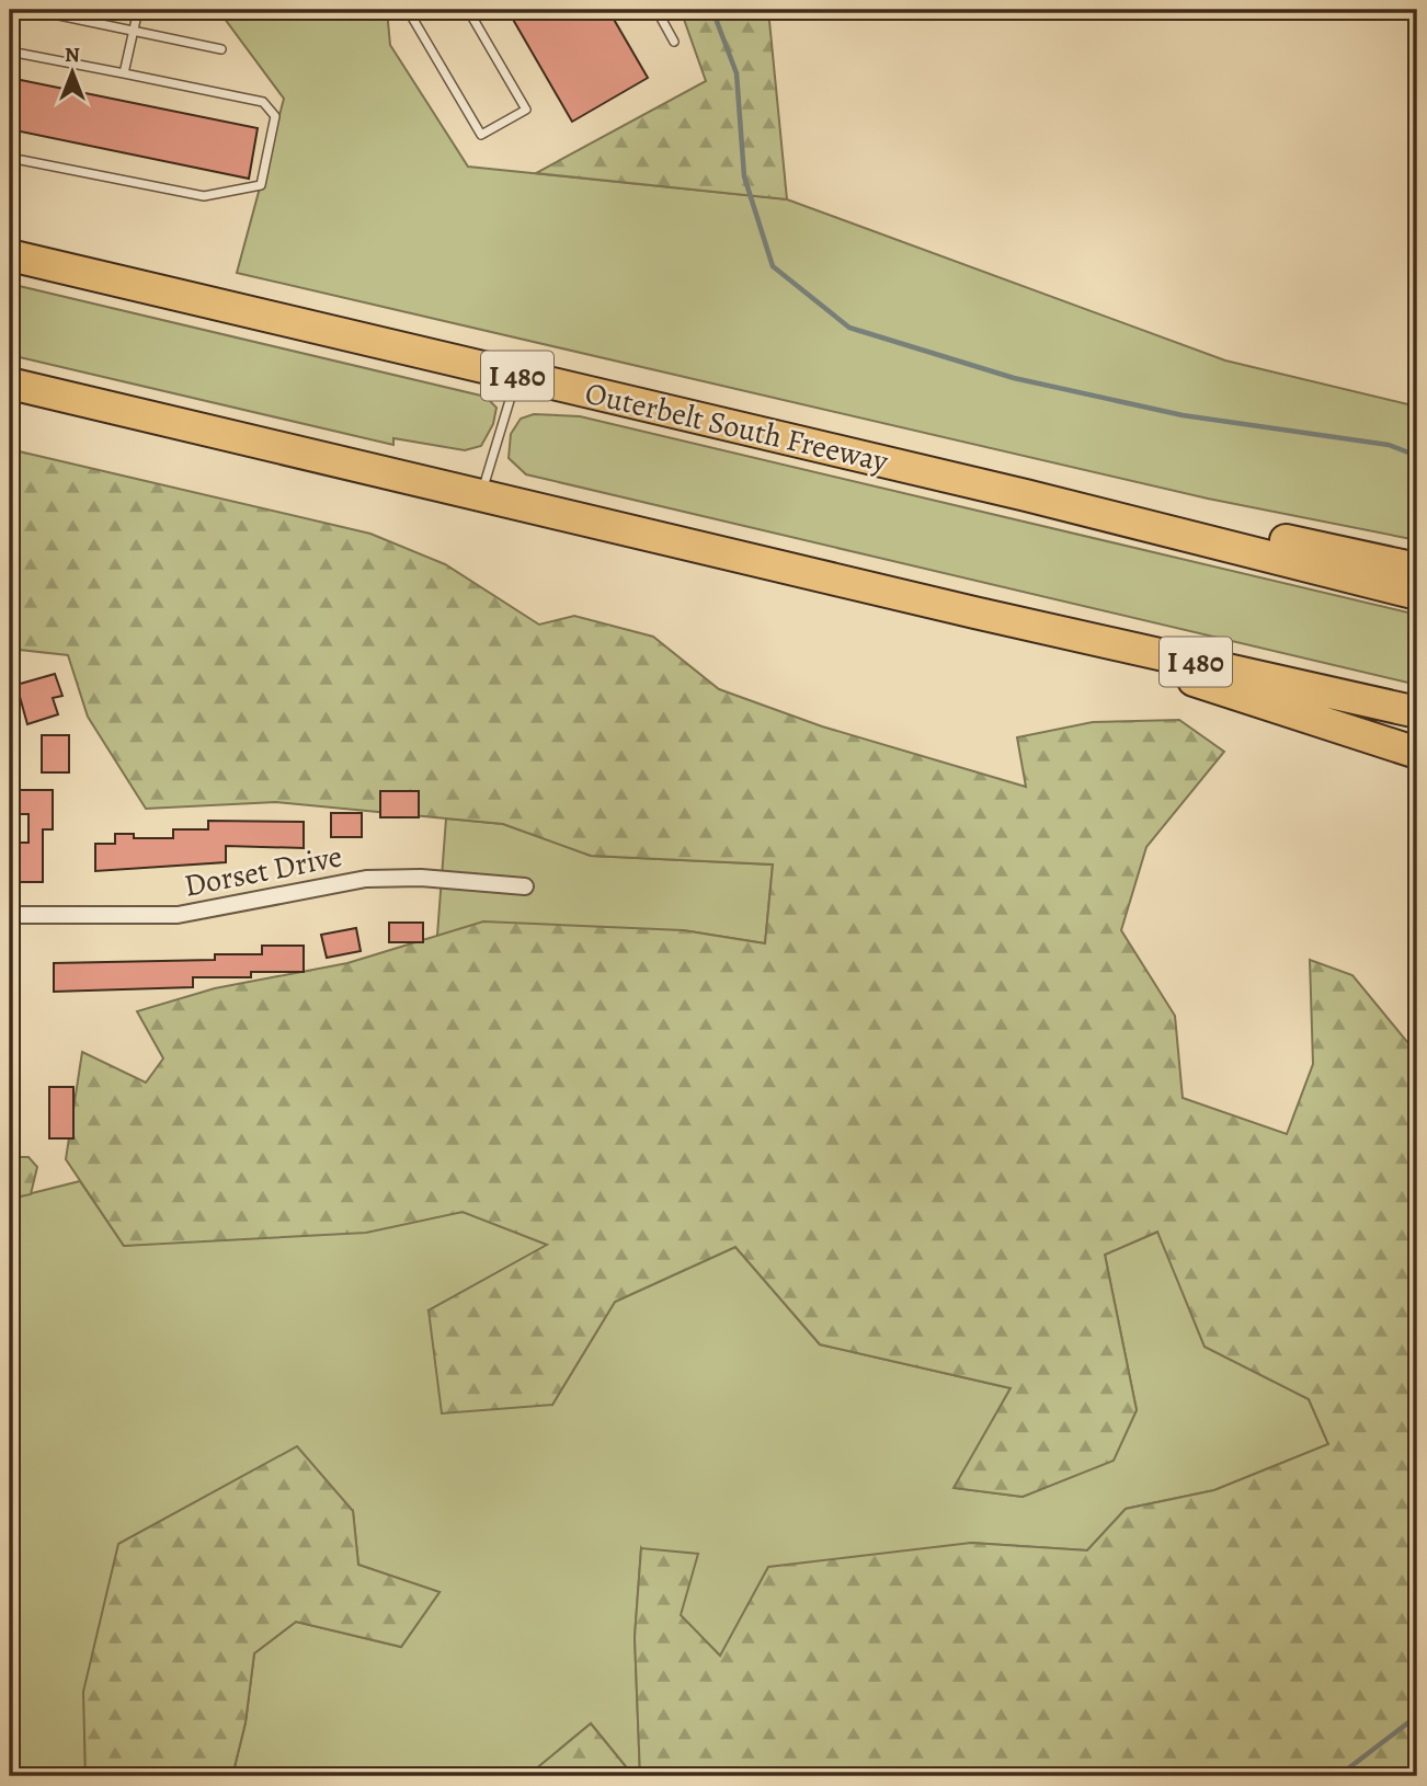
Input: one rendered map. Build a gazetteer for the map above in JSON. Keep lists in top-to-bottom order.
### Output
{
  "streets": {
    "highway": ["I 480", "Outerbelt South Freeway"],
    "street": ["Dorset Drive"]
  },
  "north": "top"
}
